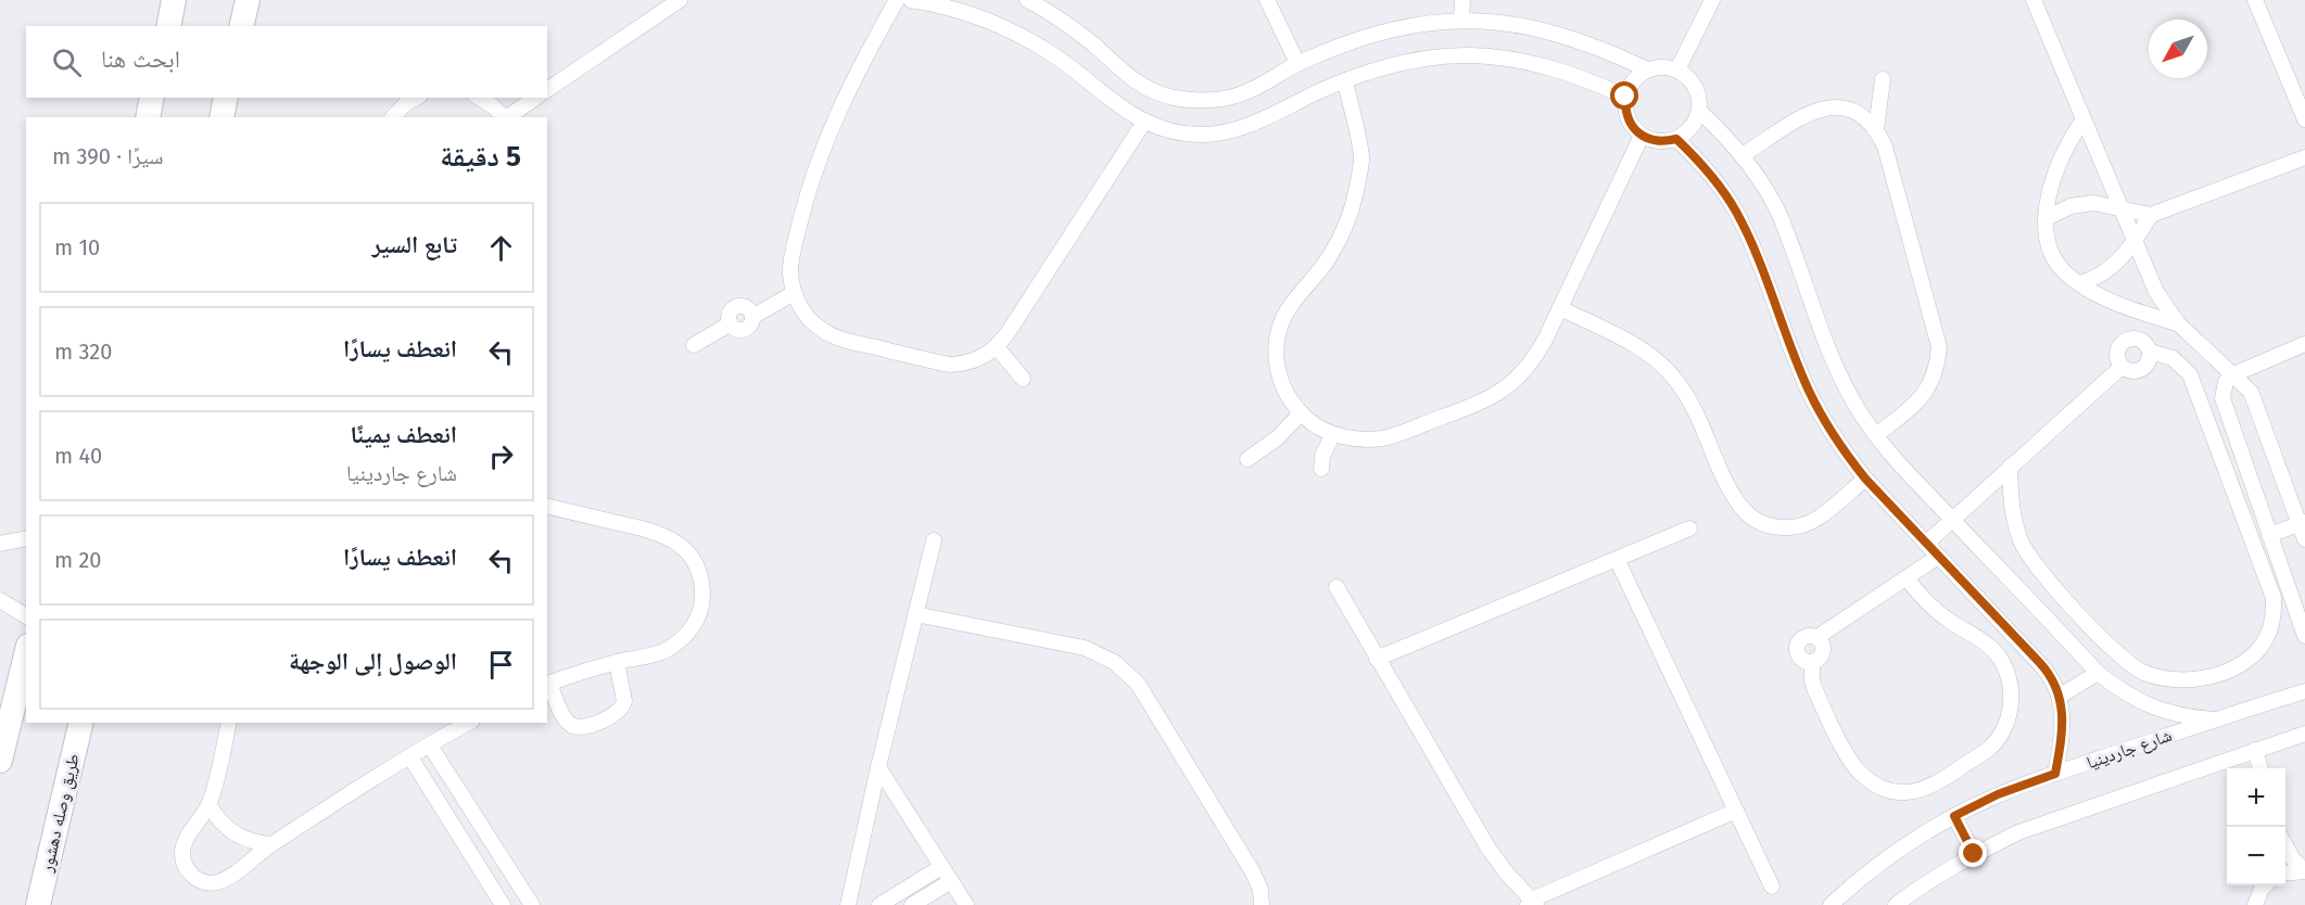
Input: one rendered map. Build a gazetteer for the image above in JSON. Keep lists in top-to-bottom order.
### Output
{
  "streets": {
    "main road": ["طريق وصله دهشور"],
    "street": ["شارع جاردينيا"]
  },
  "north": "bottom left",
  "page": {
    "search": "ابحث هنا",
    "heading": ["5 دقيقة", "سيرًا · 390 m"],
    "list": [
      ["تابع السير", "10 m"],
      ["انعطف يسارًا", "320 m"],
      ["انعطف يمينًا", "شارع جاردينيا", "40 m"],
      ["انعطف يسارًا", "20 m"],
      "الوصول إلى الوجهة"
    ],
    "map_buttons": ["+", "−"]
  }
}
